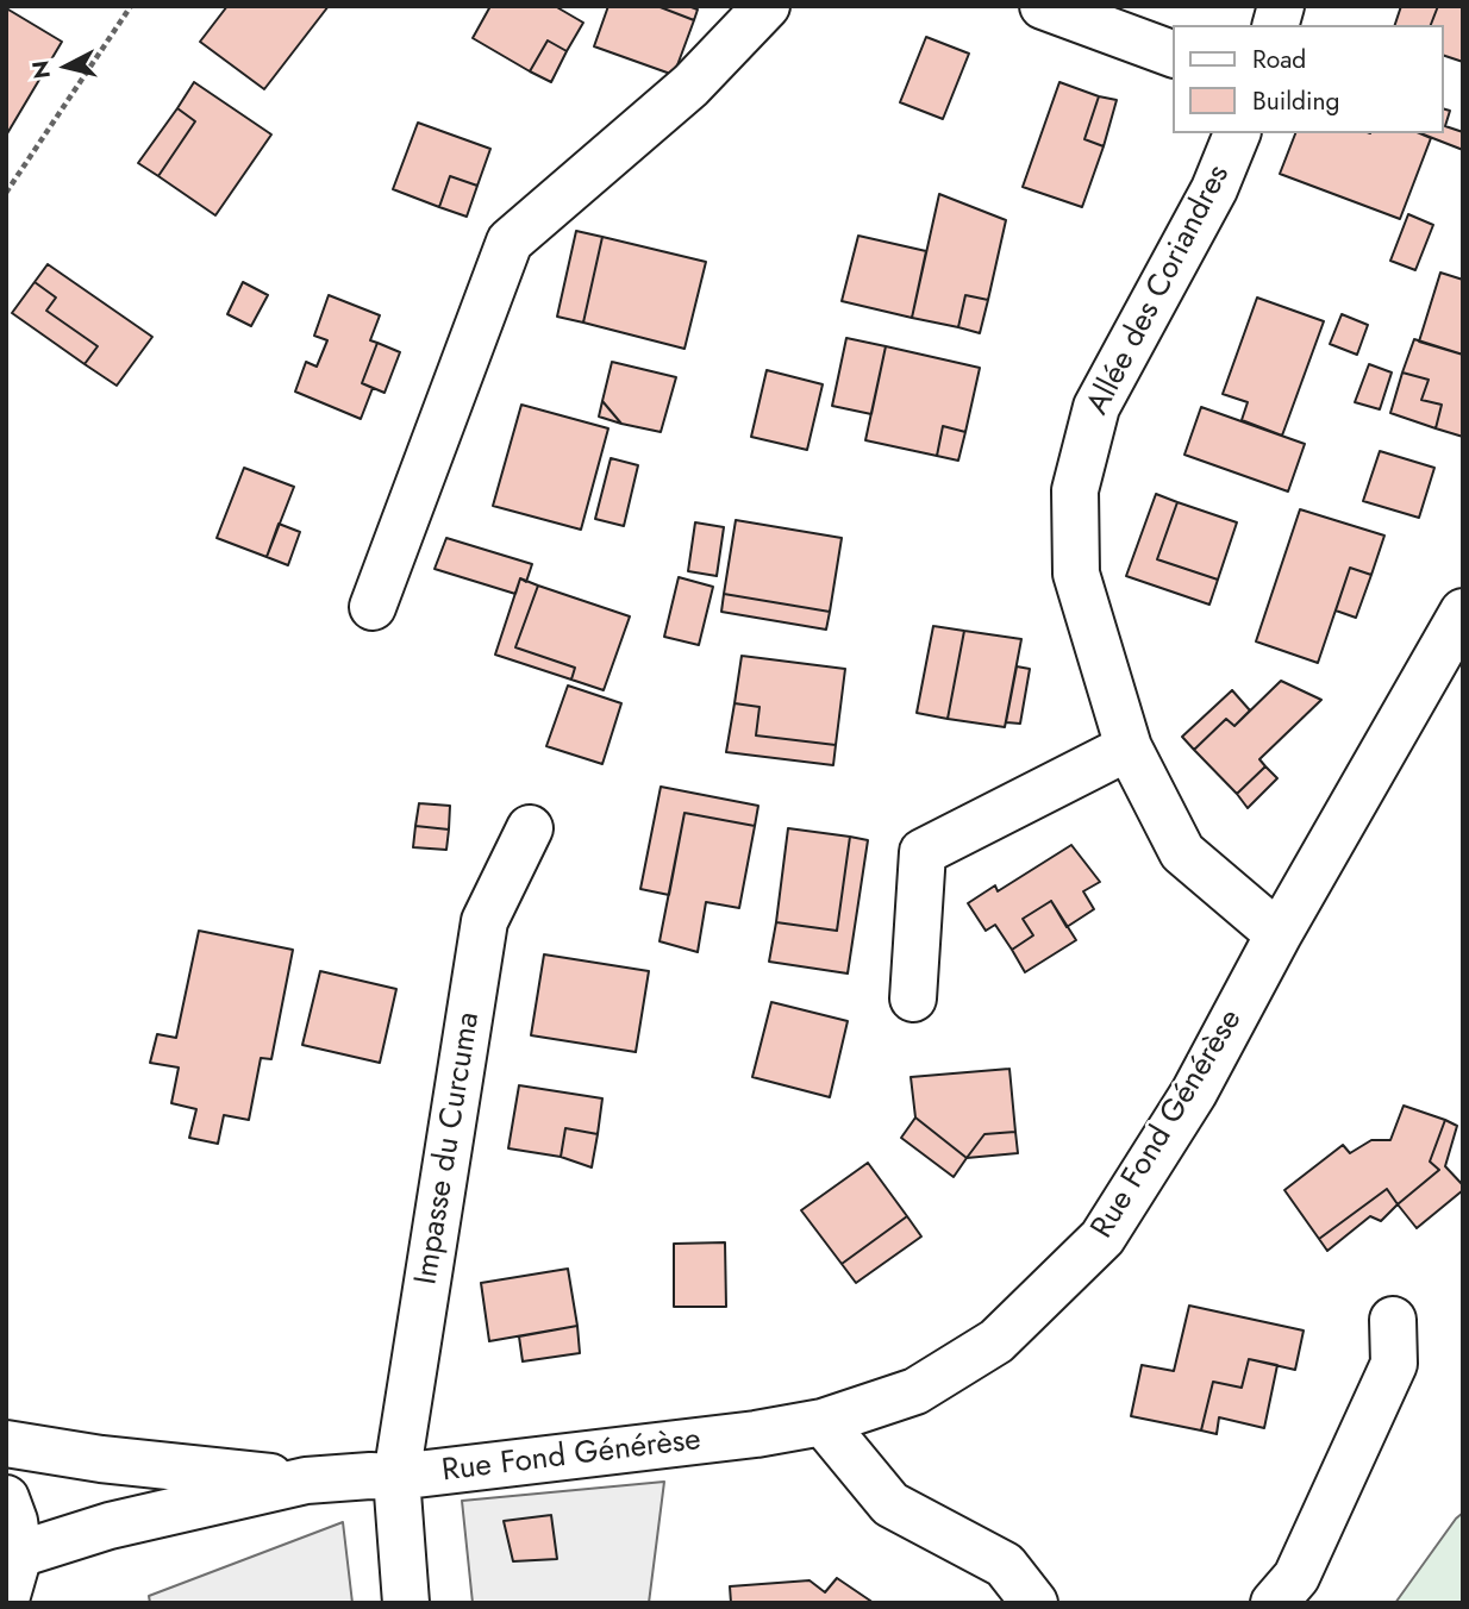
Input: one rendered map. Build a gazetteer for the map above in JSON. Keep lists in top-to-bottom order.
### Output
{
  "streets": {
    "street": ["Allée des Coriandres", "Rue Fond Générèse", "Impasse du Curcuma"]
  },
  "crossings": [
    ["Allée des Coriandres", "Rue Fond Générèse"],
    ["Rue Fond Générèse", "Impasse du Curcuma"]
  ],
  "legend": ["Road", "Building"],
  "north": "left"
}
